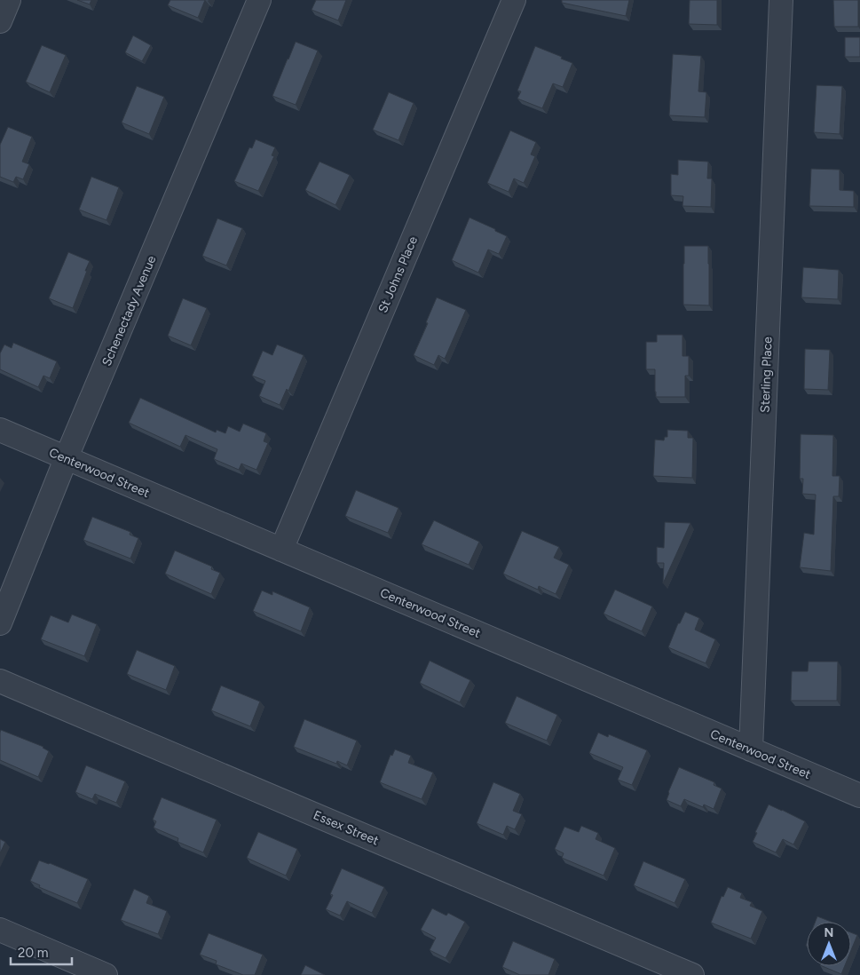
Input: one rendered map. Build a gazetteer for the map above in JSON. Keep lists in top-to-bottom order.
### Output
{
  "streets": {
    "street": [
      "St Johns Place",
      "Schenectady Avenue",
      "Sterling Place",
      "Centerwood Street",
      "Essex Street"
    ]
  },
  "crossings": [
    ["St Johns Place", "Centerwood Street"],
    ["Schenectady Avenue", "Centerwood Street"],
    ["Sterling Place", "Centerwood Street"]
  ],
  "scale_bar": "20 m",
  "north": "top"
}
